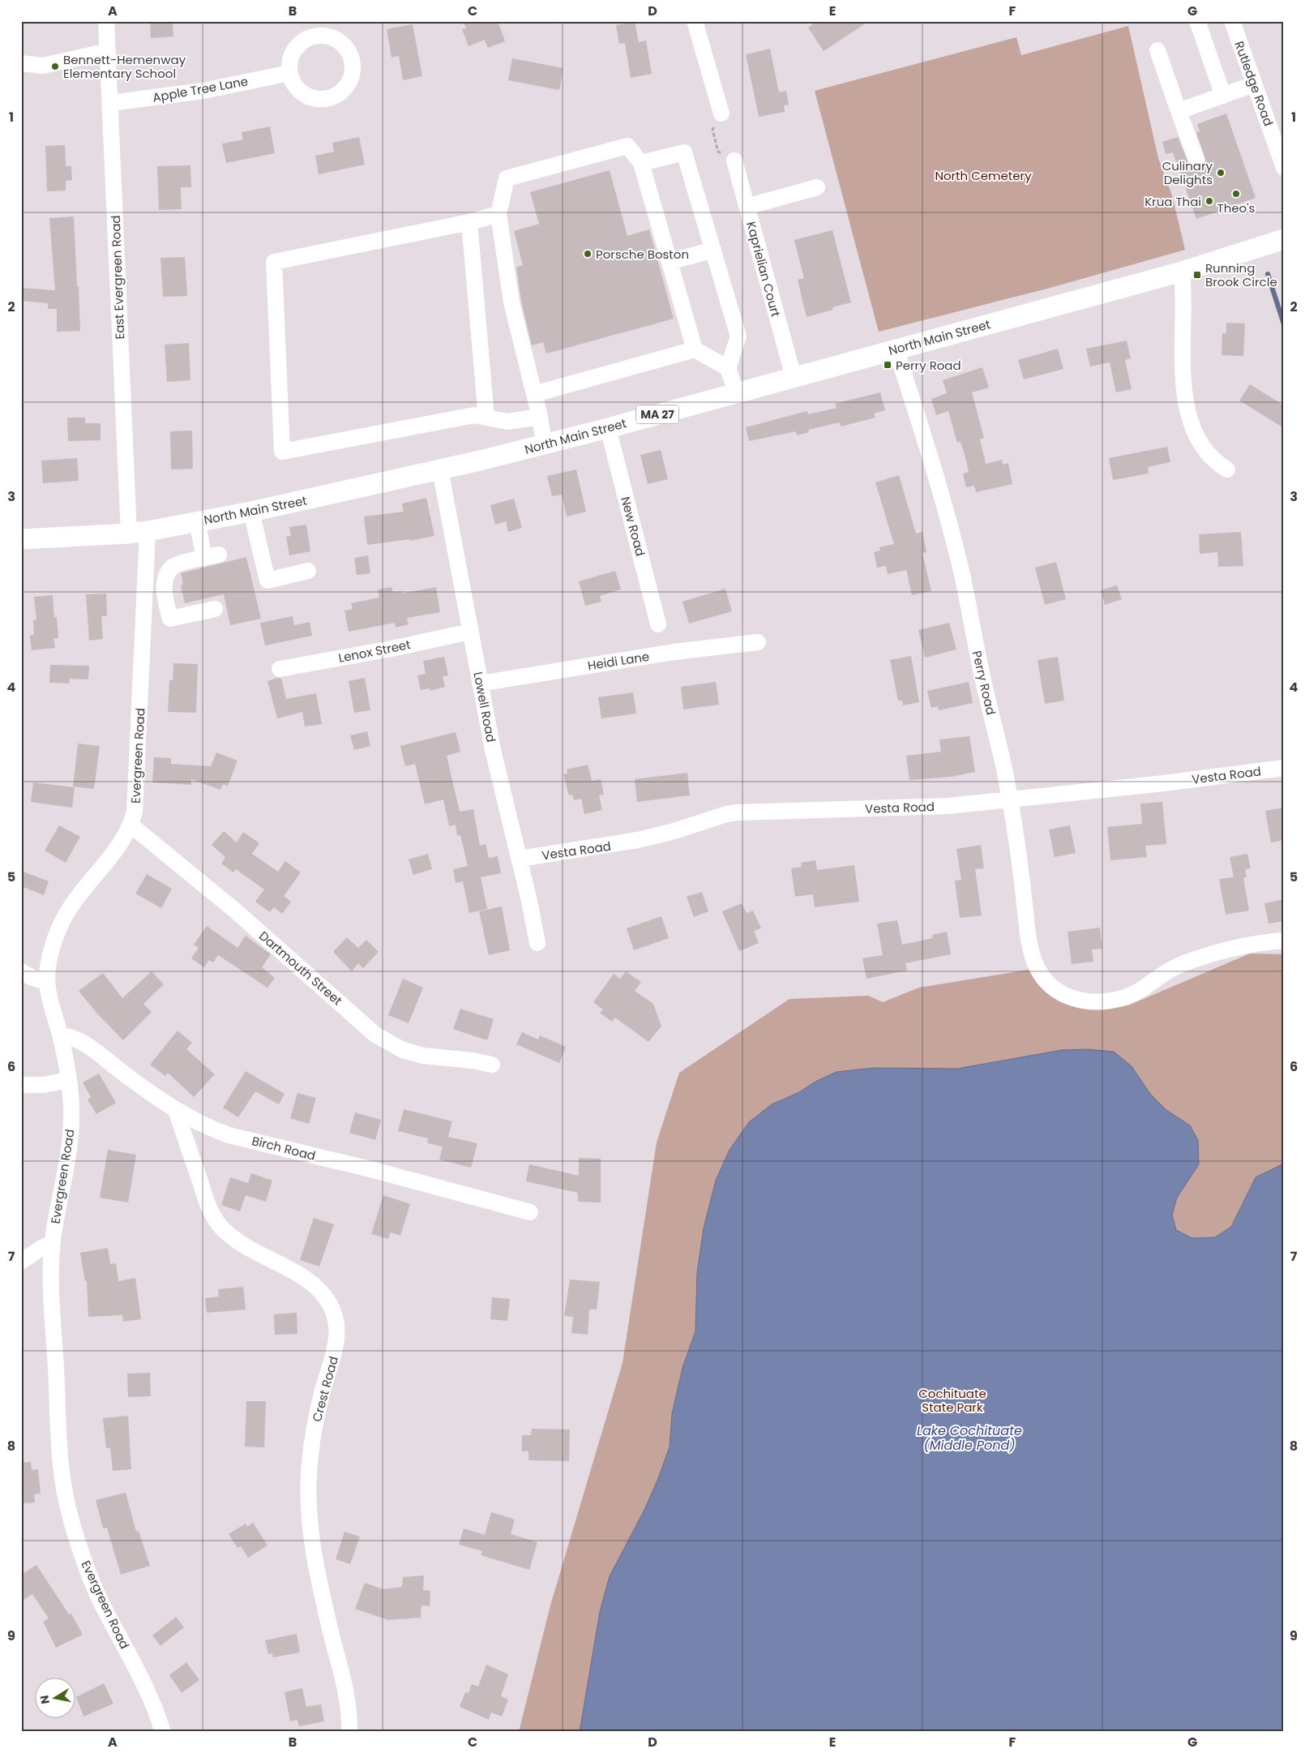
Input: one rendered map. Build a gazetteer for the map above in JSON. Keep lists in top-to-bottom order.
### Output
{
  "streets": {
    "main road": ["North Main Street", "MA 27"],
    "street": [
      "Rutledge Road",
      "Apple Tree Lane",
      "Kaprielian Court",
      "East Evergreen Road",
      "New Road",
      "Lenox Street",
      "Heidi Lane",
      "Perry Road",
      "Lowell Road",
      "Evergreen Road",
      "Vesta Road",
      "Dartmouth Street",
      "Birch Road",
      "Crest Road"
    ]
  },
  "crossings": [
    ["Apple Tree Lane", "East Evergreen Road"],
    ["Kaprielian Court", "North Main Street"],
    ["East Evergreen Road", "North Main Street"],
    ["East Evergreen Road", "Evergreen Road"],
    ["North Main Street", "New Road"],
    ["North Main Street", "Perry Road"],
    ["North Main Street", "Lowell Road"],
    ["North Main Street", "Evergreen Road"],
    ["Lenox Street", "Lowell Road"],
    ["Heidi Lane", "Lowell Road"],
    ["Perry Road", "Vesta Road"],
    ["Lowell Road", "Vesta Road"],
    ["Evergreen Road", "Dartmouth Street"],
    ["Evergreen Road", "Birch Road"],
    ["Birch Road", "Crest Road"]
  ],
  "water": ["Lake Cochituate (Middle Pond)"],
  "parks": ["North Cemetery", "Cochituate State Park"],
  "places": {
    "other": [
      "Bennett-Hemenway Elementary School",
      "Culinary Delights",
      "Theo's",
      "Krua Thai",
      "Porsche Boston"
    ],
    "transit": ["Running Brook Circle", "Perry Road"]
  },
  "north": "left",
  "grid": {
    "columns": [
      "A",
      "B",
      "C",
      "D",
      "E",
      "F",
      "G"
    ],
    "rows": [
      "1",
      "2",
      "3",
      "4",
      "5",
      "6",
      "7",
      "8",
      "9"
    ]
  }
}
